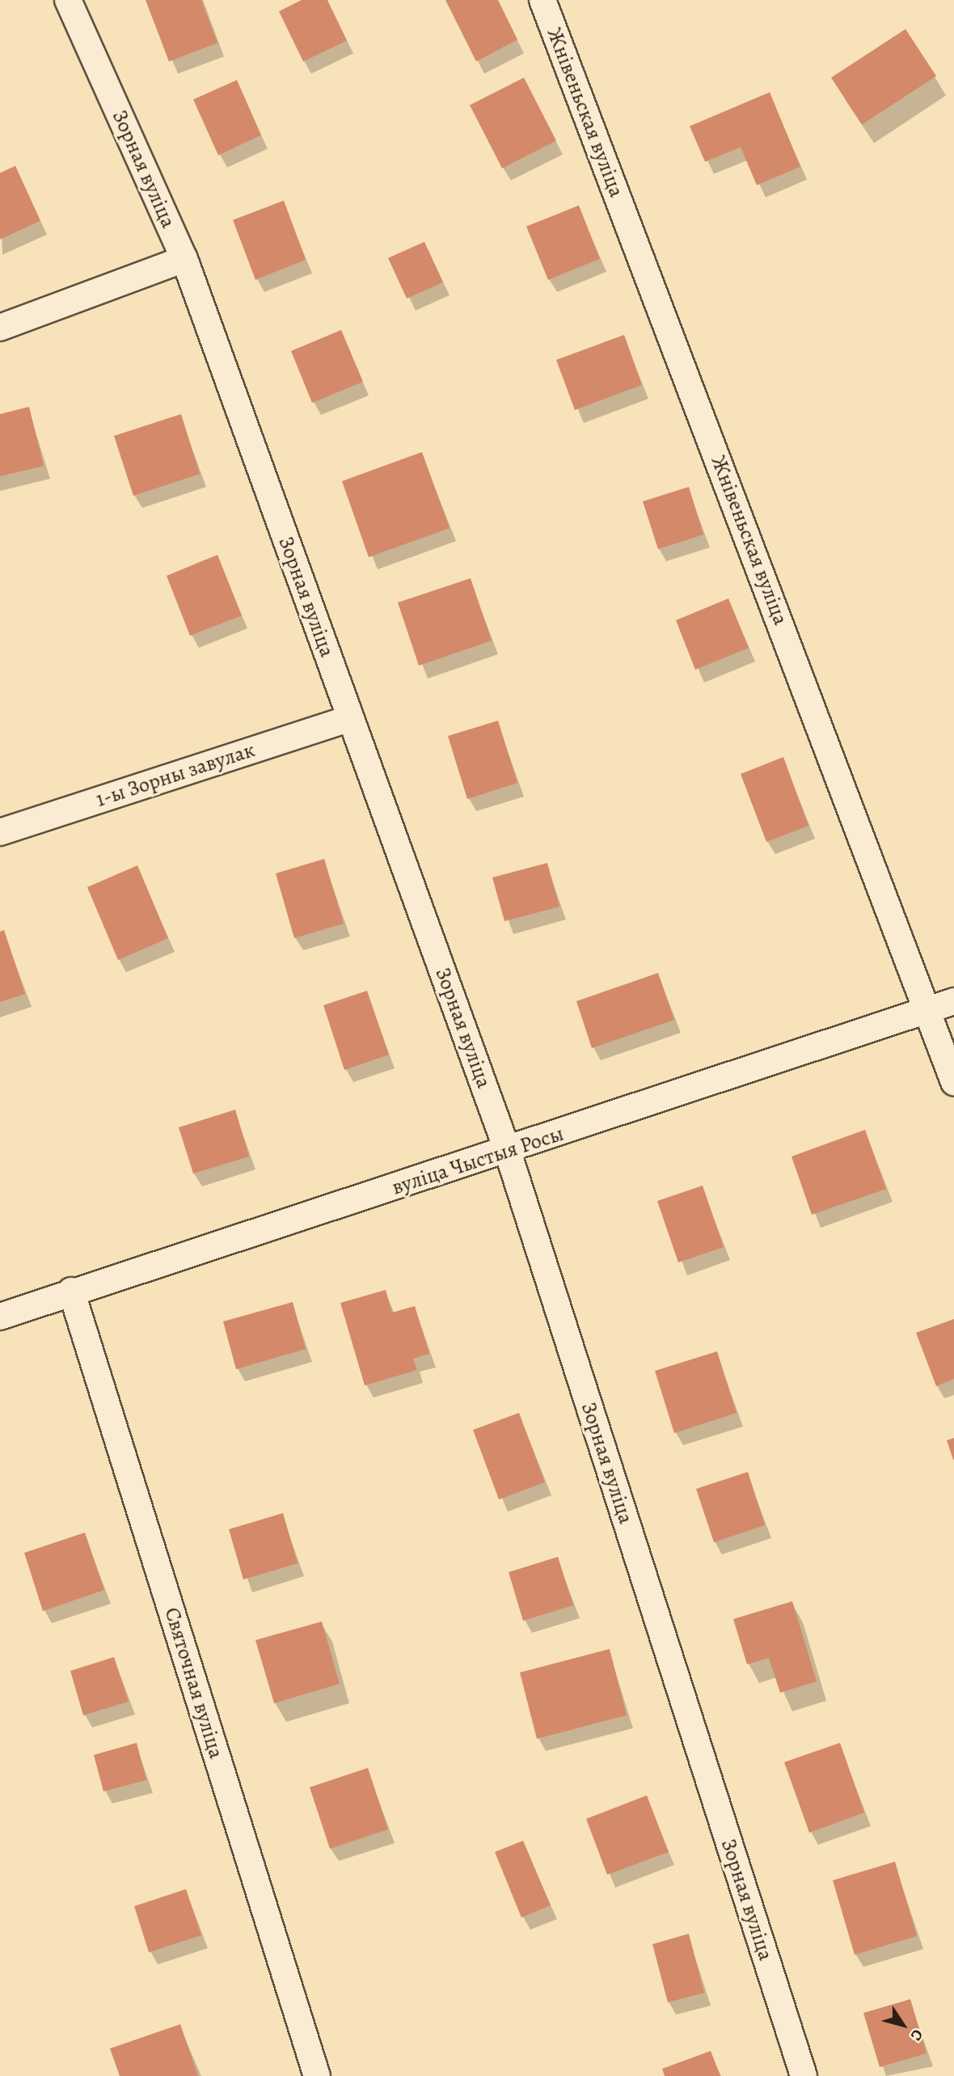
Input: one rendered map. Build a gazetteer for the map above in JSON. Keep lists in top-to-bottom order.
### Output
{
  "streets": {
    "street": [
      "Жнівеньская вуліца",
      "Зорная вуліца",
      "1-ы Зорны завулак",
      "вуліца Чыстыя Росы",
      "Святочная вуліца"
    ]
  },
  "crossings": [
    ["Жнівеньская вуліца", "вуліца Чыстыя Росы"],
    ["Зорная вуліца", "1-ы Зорны завулак"],
    ["Зорная вуліца", "вуліца Чыстыя Росы"],
    ["вуліца Чыстыя Росы", "Святочная вуліца"]
  ],
  "north": "bottom right"
}
